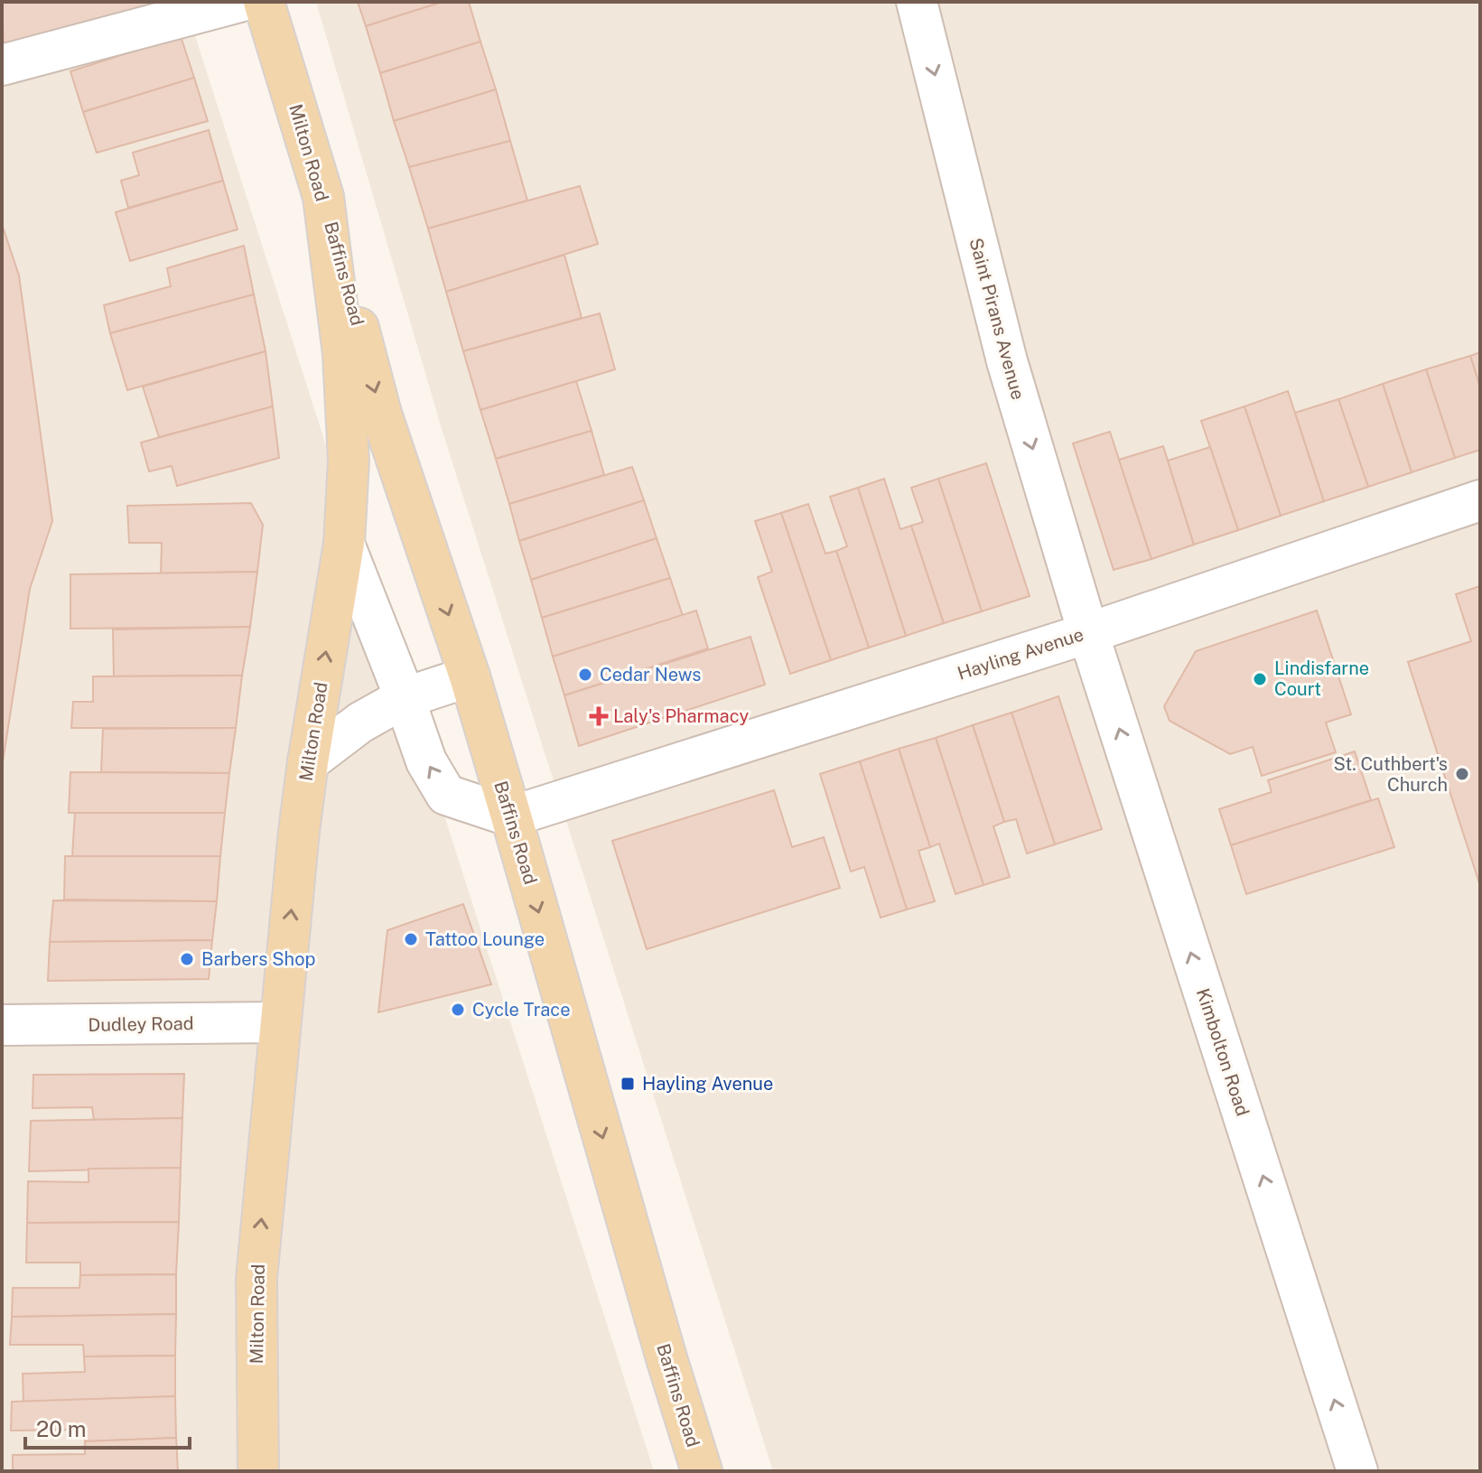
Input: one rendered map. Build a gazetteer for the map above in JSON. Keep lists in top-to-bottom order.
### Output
{
  "streets": {
    "main road": ["Milton Road", "Baffins Road"],
    "street": [
      "Saint Pirans Avenue",
      "Hayling Avenue",
      "Dudley Road",
      "Kimbolton Road"
    ]
  },
  "crossings": [
    ["Milton Road", "Baffins Road"],
    ["Milton Road", "Dudley Road"],
    ["Baffins Road", "Hayling Avenue"],
    ["Saint Pirans Avenue", "Hayling Avenue"],
    ["Saint Pirans Avenue", "Kimbolton Road"],
    ["Hayling Avenue", "Kimbolton Road"]
  ],
  "one_way": [
    "Milton Road",
    "Baffins Road",
    "Saint Pirans Avenue",
    "Kimbolton Road"
  ],
  "places": {
    "other": [
      "Cedar News",
      "Lindisfarne Court",
      "St. Cuthbert's Church",
      "Tattoo Lounge",
      "Barbers Shop",
      "Cycle Trace"
    ],
    "health": ["Laly's Pharmacy"],
    "transit": ["Hayling Avenue"]
  },
  "scale_bar": "20 m"
}
